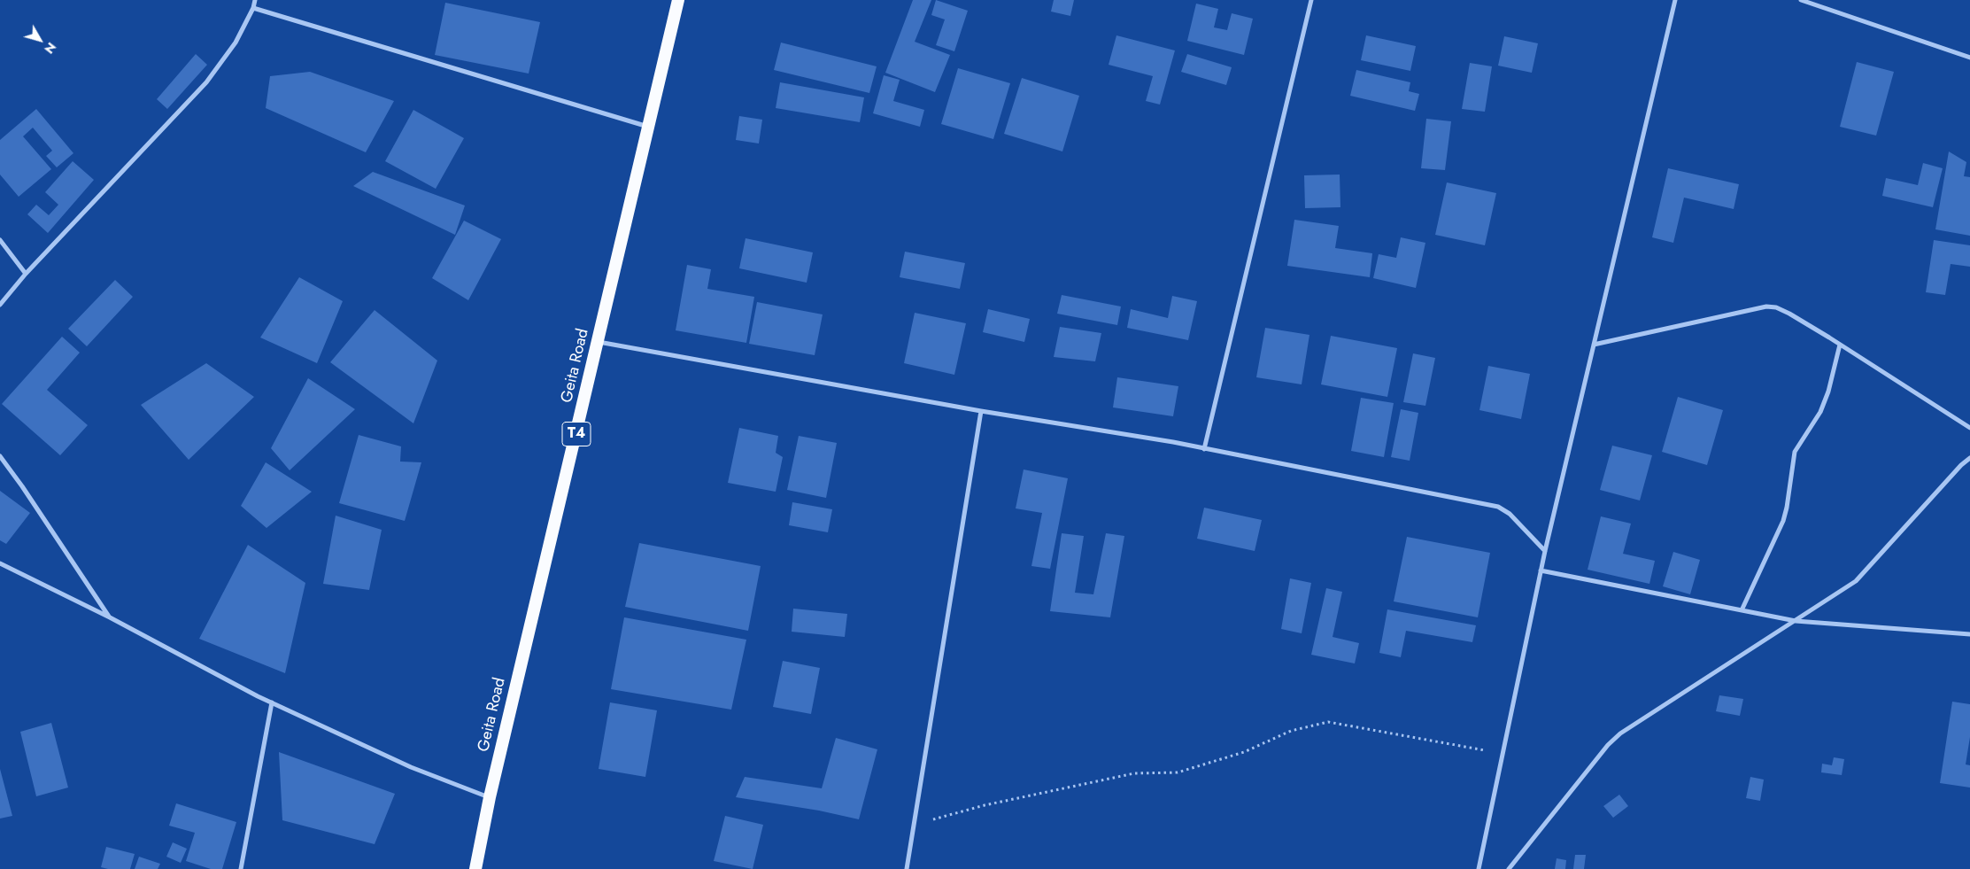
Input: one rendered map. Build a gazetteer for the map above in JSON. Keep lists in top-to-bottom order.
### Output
{
  "streets": {
    "highway": ["Geita Road", "T4"]
  },
  "north": "bottom right"
}
